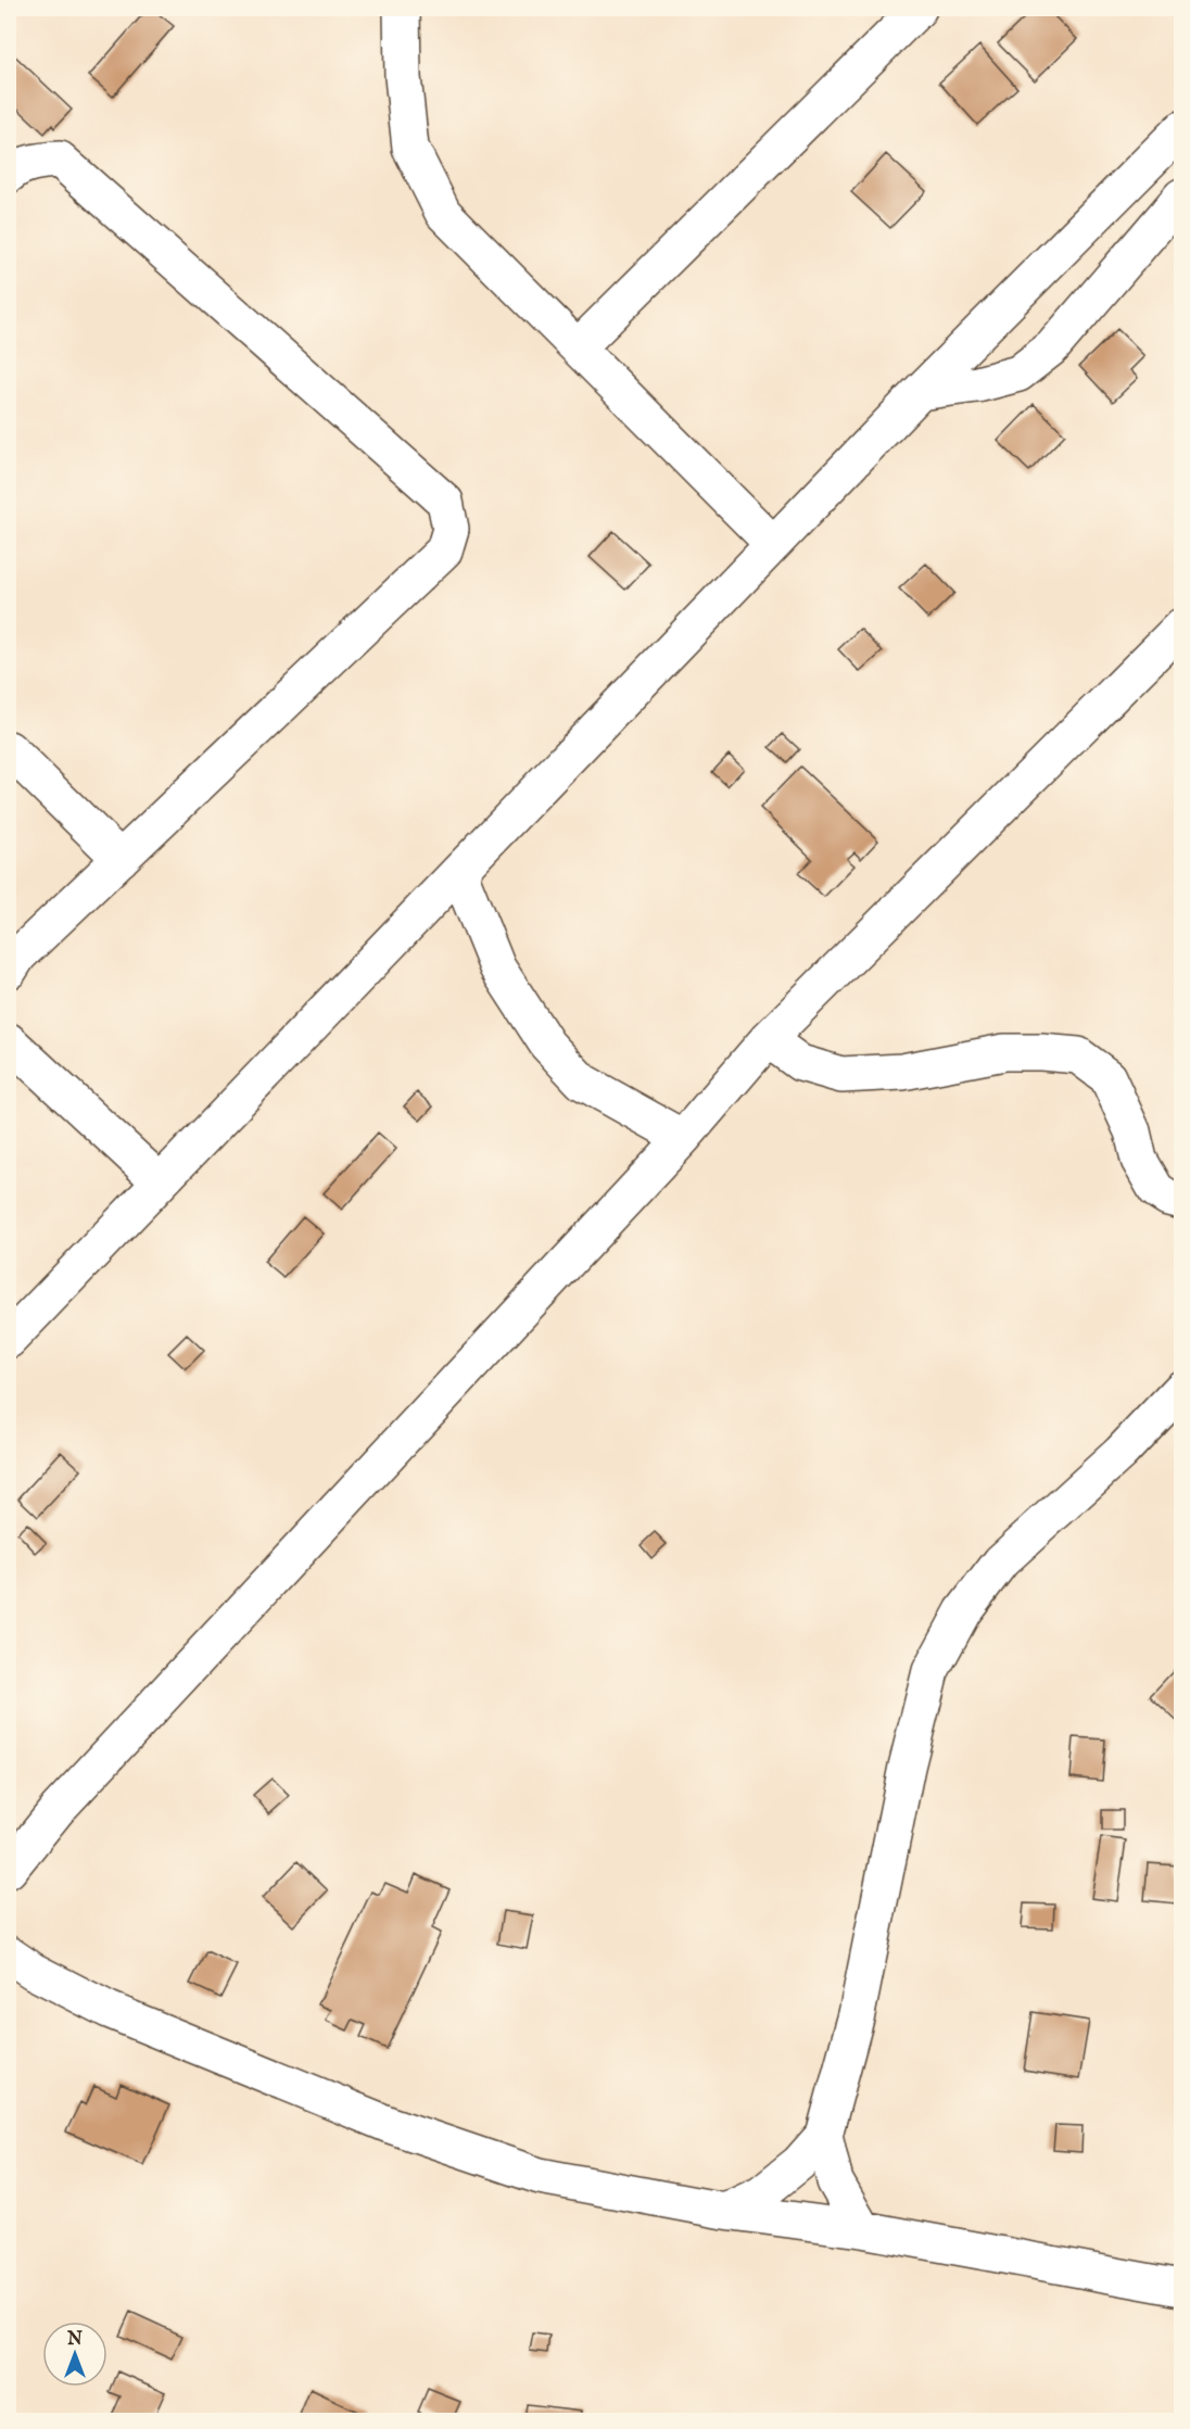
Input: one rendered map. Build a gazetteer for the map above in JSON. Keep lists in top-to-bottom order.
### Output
{
  "north": "top"
}
